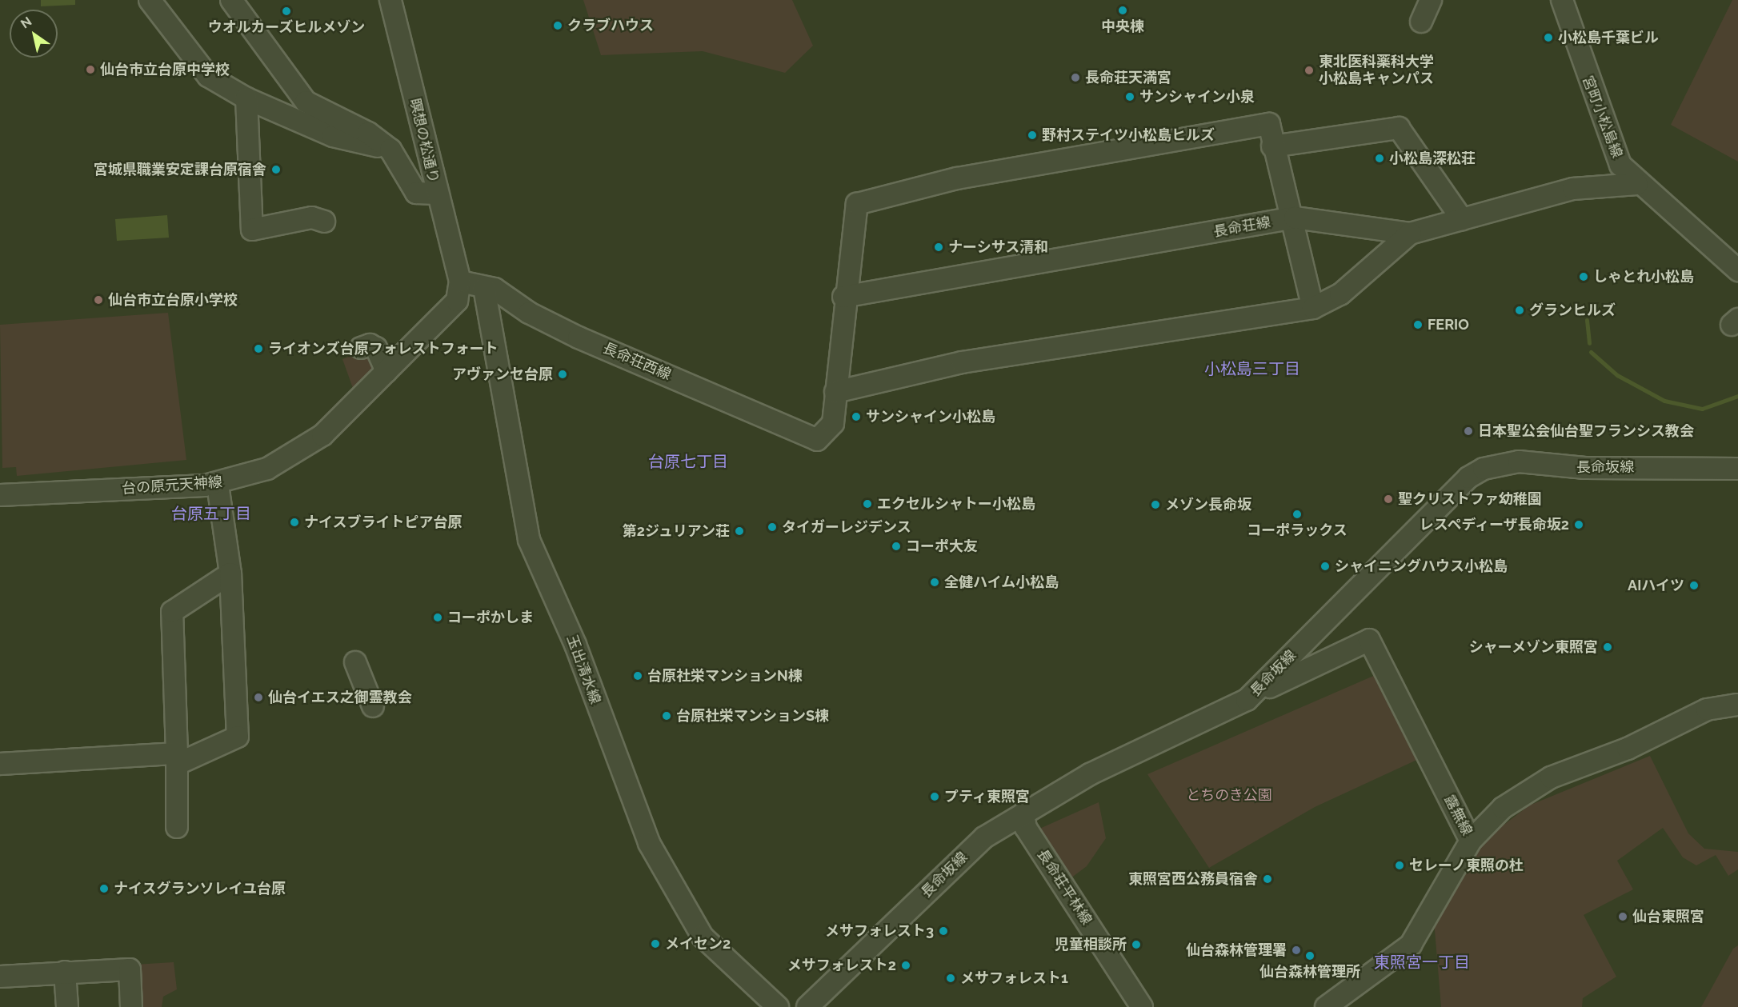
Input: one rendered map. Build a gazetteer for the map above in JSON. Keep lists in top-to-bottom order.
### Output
{
  "streets": {
    "street": [
      "宮町小松島線",
      "瞑想の松通り",
      "長命荘線",
      "長命荘西線",
      "長命坂線",
      "台の原元天神線",
      "玉出清水線",
      "露無線",
      "長命荘平林線"
    ]
  },
  "crossings": [
    ["宮町小松島線", "長命荘線"],
    ["瞑想の松通り", "長命荘西線"],
    ["瞑想の松通り", "台の原元天神線"],
    ["長命荘西線", "台の原元天神線"],
    ["長命荘西線", "玉出清水線"],
    ["長命坂線", "露無線"],
    ["長命坂線", "長命荘平林線"]
  ],
  "districts": [
    "小松島三丁目",
    "台原七丁目",
    "台原五丁目",
    "東照宮一丁目"
  ],
  "parks": ["とちのき公園"],
  "places": [
    "中央棟",
    "ウオルカーズヒルメゾン",
    "クラブハウス",
    "小松島千葉ビル",
    "仙台市立台原中学校",
    "東北医科薬科大学 小松島キャンパス",
    "長命荘天満宮",
    "サンシャイン小泉",
    "野村ステイツ小松島ヒルズ",
    "小松島深松荘",
    "宮城県職業安定課台原宿舎",
    "ナーシサス清和",
    "しゃとれ小松島",
    "仙台市立台原小学校",
    "グランヒルズ",
    "FERIO",
    "ライオンズ台原フォレストフォート",
    "アヴァンセ台原",
    "サンシャイン小松島",
    "日本聖公会仙台聖フランシス教会",
    "聖クリストファ幼稚園",
    "エクセルシャトー小松島",
    "メゾン長命坂",
    "コーポラックス",
    "ナイスブライトピア台原",
    "レスペディーザ長命坂2",
    "タイガーレジデンス",
    "第2ジュリアン荘",
    "コーポ大友",
    "シャイニングハウス小松島",
    "全健ハイム小松島",
    "AIハイツ",
    "コーポかしま",
    "シャーメゾン東照宮",
    "台原社栄マンションN棟",
    "仙台イエス之御霊教会",
    "台原社栄マンションS棟",
    "プティ東照宮",
    "セレーノ東照の杜",
    "東照宮西公務員宿舎",
    "ナイスグランソレイユ台原",
    "仙台東照宮",
    "メサフォレスト3",
    "メイセン2",
    "児童相談所",
    "仙台森林管理署",
    "仙台森林管理所",
    "メサフォレスト2",
    "メサフォレスト1"
  ],
  "north": "top left"
}
